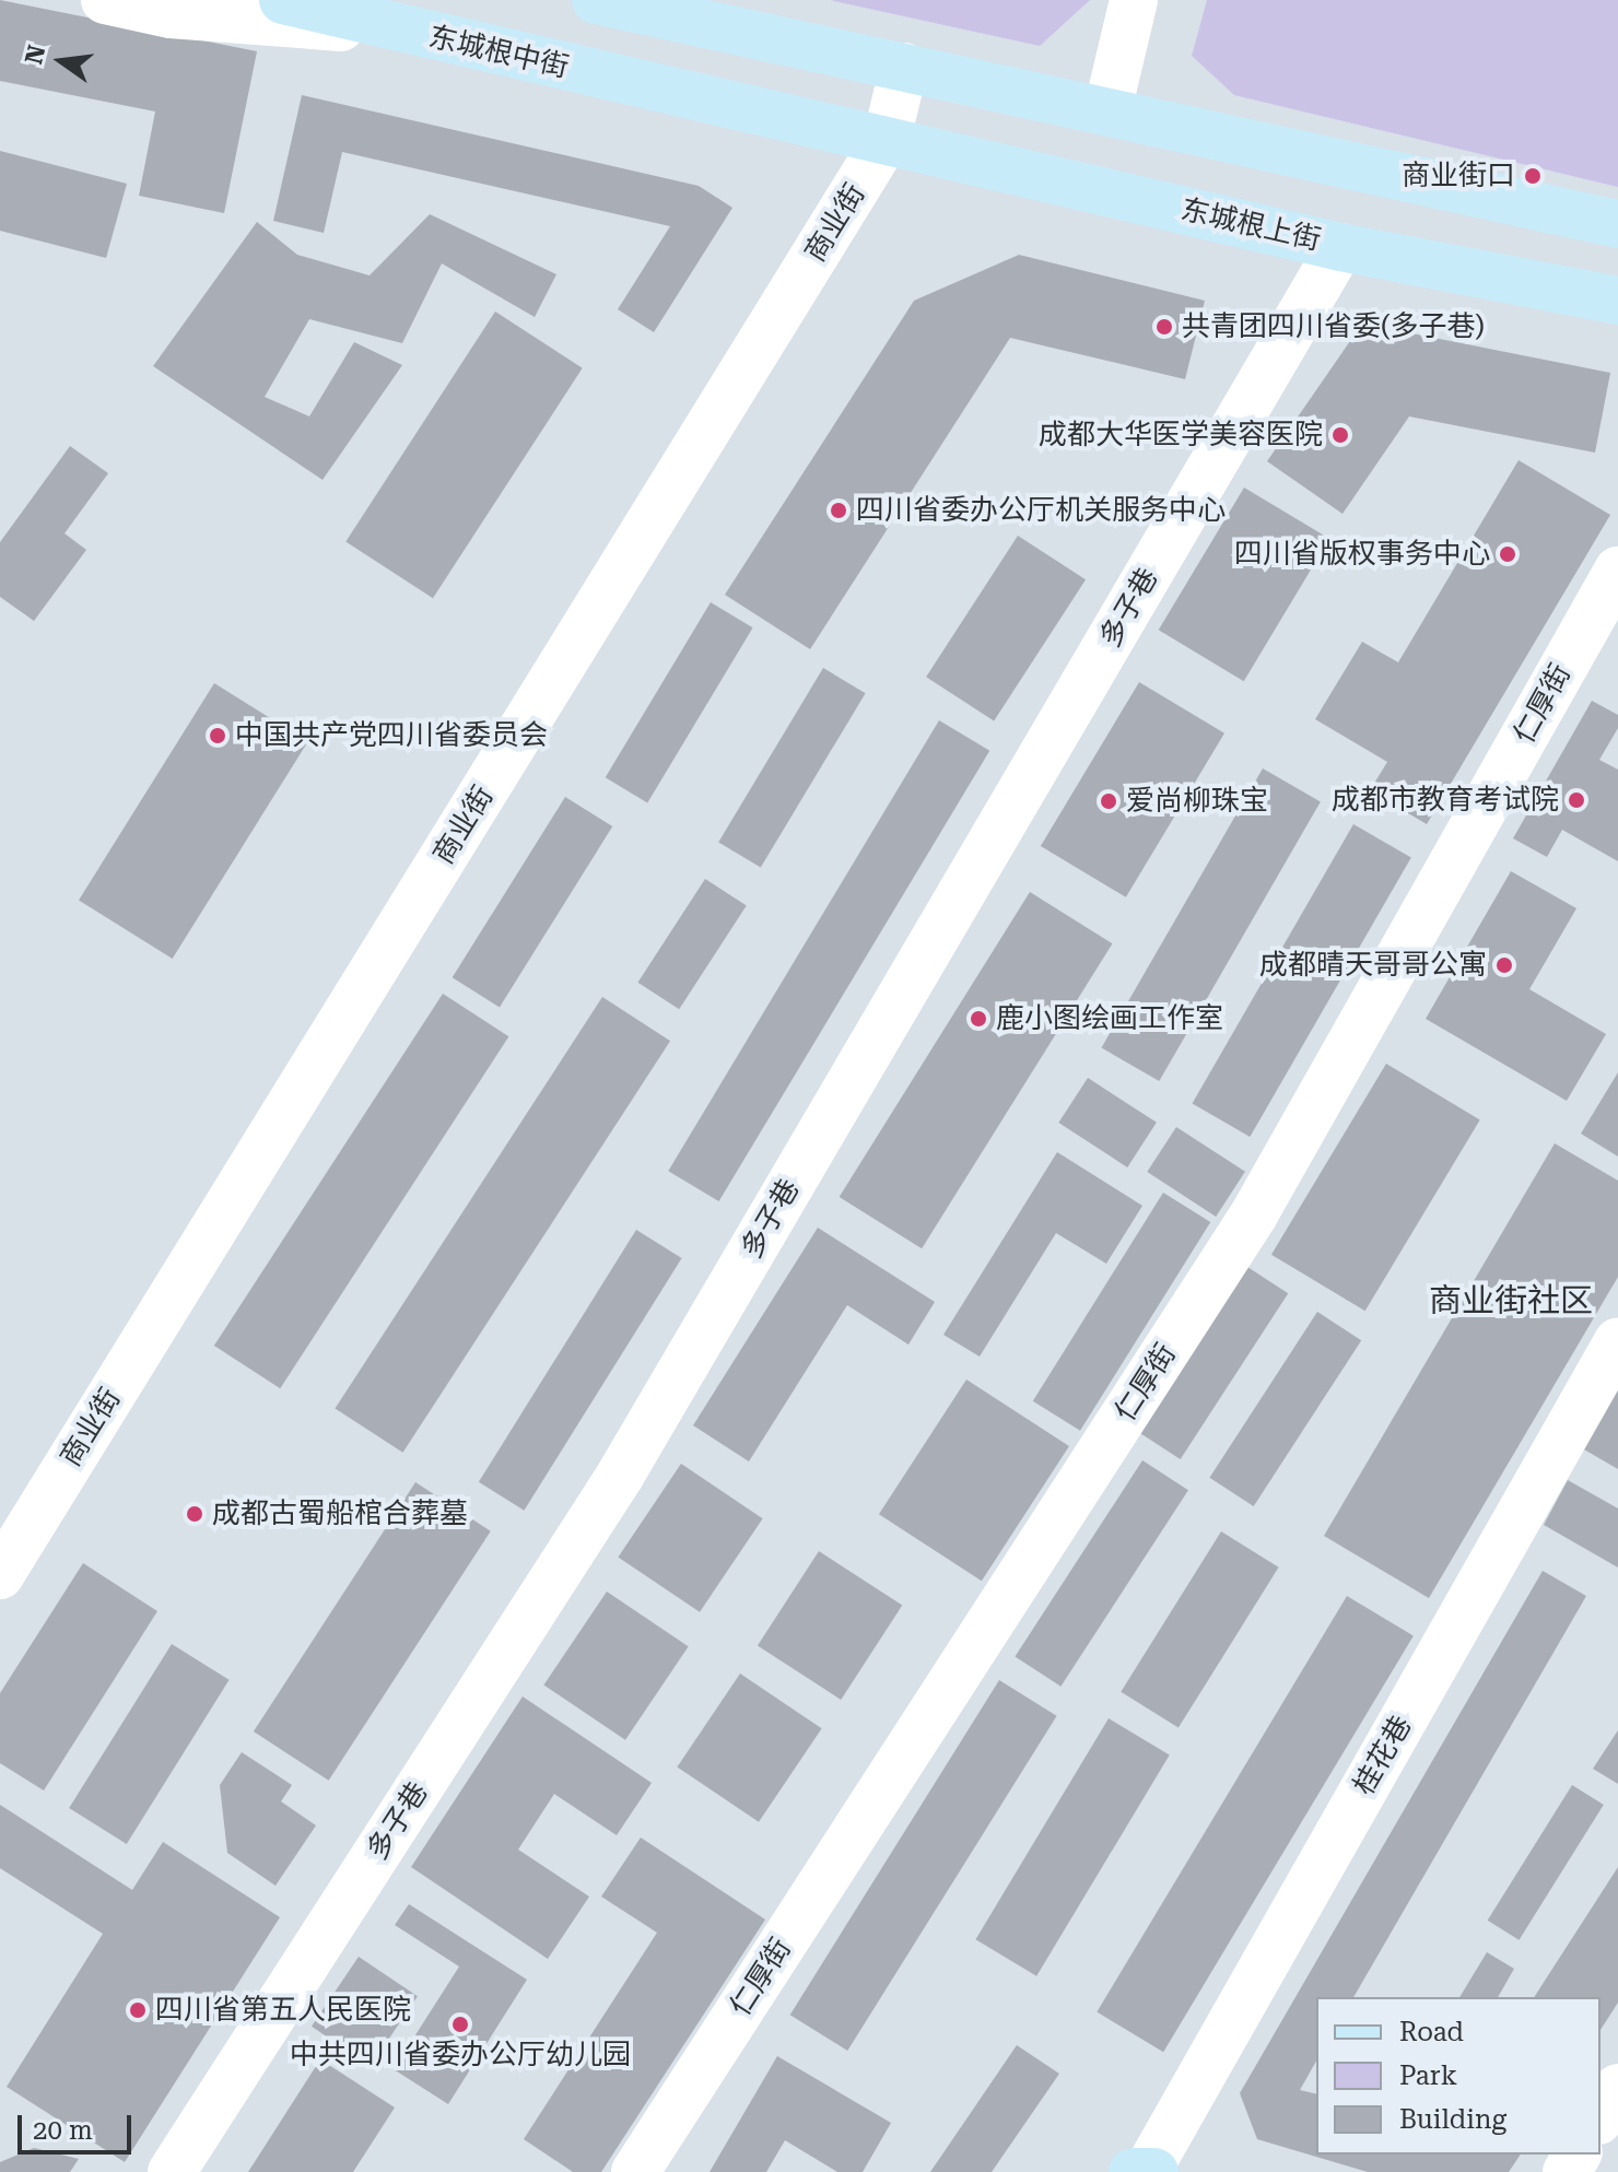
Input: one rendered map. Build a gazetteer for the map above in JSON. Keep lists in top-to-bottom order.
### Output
{
  "streets": {
    "main road": ["东城根中街", "东城根上街"],
    "street": [
      "商业街",
      "多子巷",
      "仁厚街",
      "桂花巷"
    ]
  },
  "crossings": [
    ["东城根中街", "商业街"],
    ["东城根中街", "东城根上街"],
    ["商业街", "东城根上街"],
    ["东城根上街", "多子巷"]
  ],
  "districts": ["商业街社区"],
  "places": [
    "商业街口",
    "共青团四川省委(多子巷)",
    "成都大华医学美容医院",
    "四川省委办公厅机关服务中心",
    "四川省版权事务中心",
    "中国共产党四川省委员会",
    "成都市教育考试院",
    "爱尚柳珠宝",
    "成都晴天哥哥公寓",
    "鹿小图绘画工作室",
    "成都古蜀船棺合葬墓",
    "四川省第五人民医院",
    "中共四川省委办公厅幼儿园"
  ],
  "legend": ["Road", "Park", "Building"],
  "scale_bar": "20 m",
  "north": "left"
}
